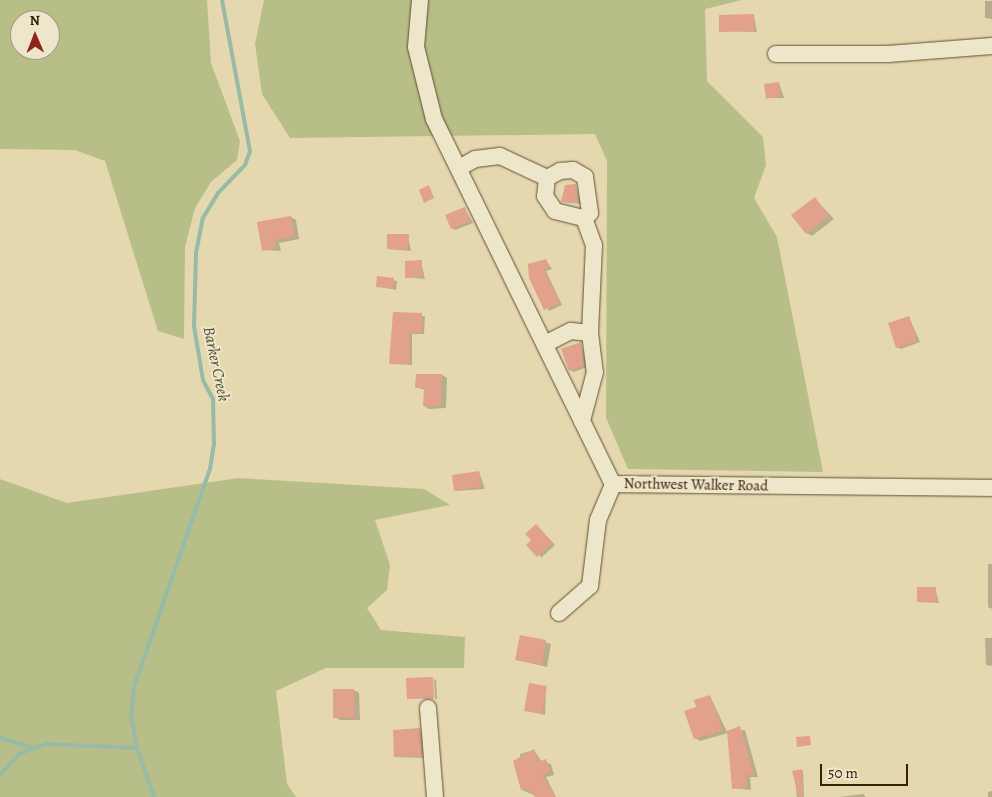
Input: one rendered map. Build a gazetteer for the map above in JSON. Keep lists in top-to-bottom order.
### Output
{
  "streets": {
    "street": ["Northwest Walker Road"]
  },
  "water": ["Barker Creek"],
  "scale_bar": "50 m",
  "north": "top"
}
